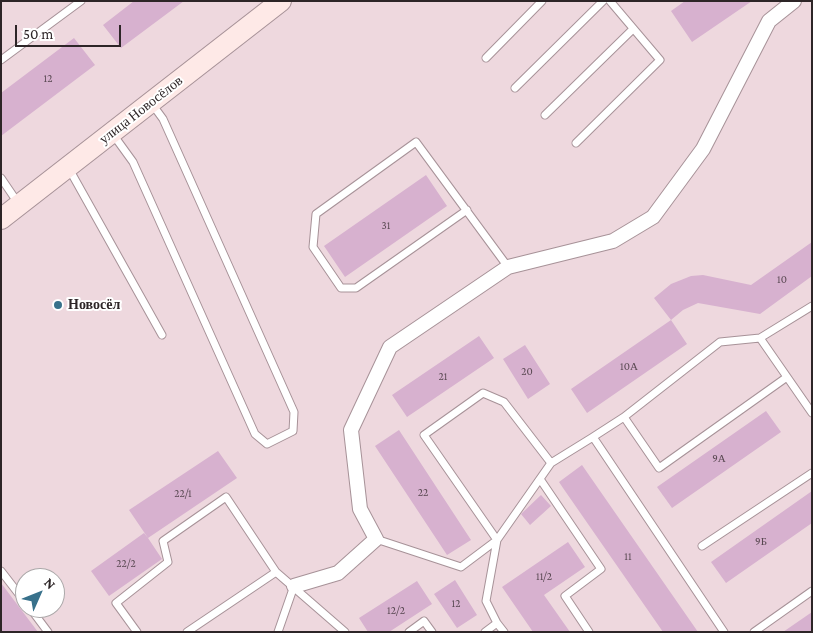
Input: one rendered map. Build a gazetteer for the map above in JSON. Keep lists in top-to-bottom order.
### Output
{
  "streets": {
    "street": ["улица Новосёлов"]
  },
  "places": ["Новосёл"],
  "house_numbers": [
    "12",
    "31",
    "10",
    "10А",
    "20",
    "21",
    "9А",
    "22",
    "22/1",
    "9Б",
    "11",
    "22/2",
    "11/2",
    "12",
    "12/2"
  ],
  "scale_bar": "50 m",
  "north": "top right"
}
